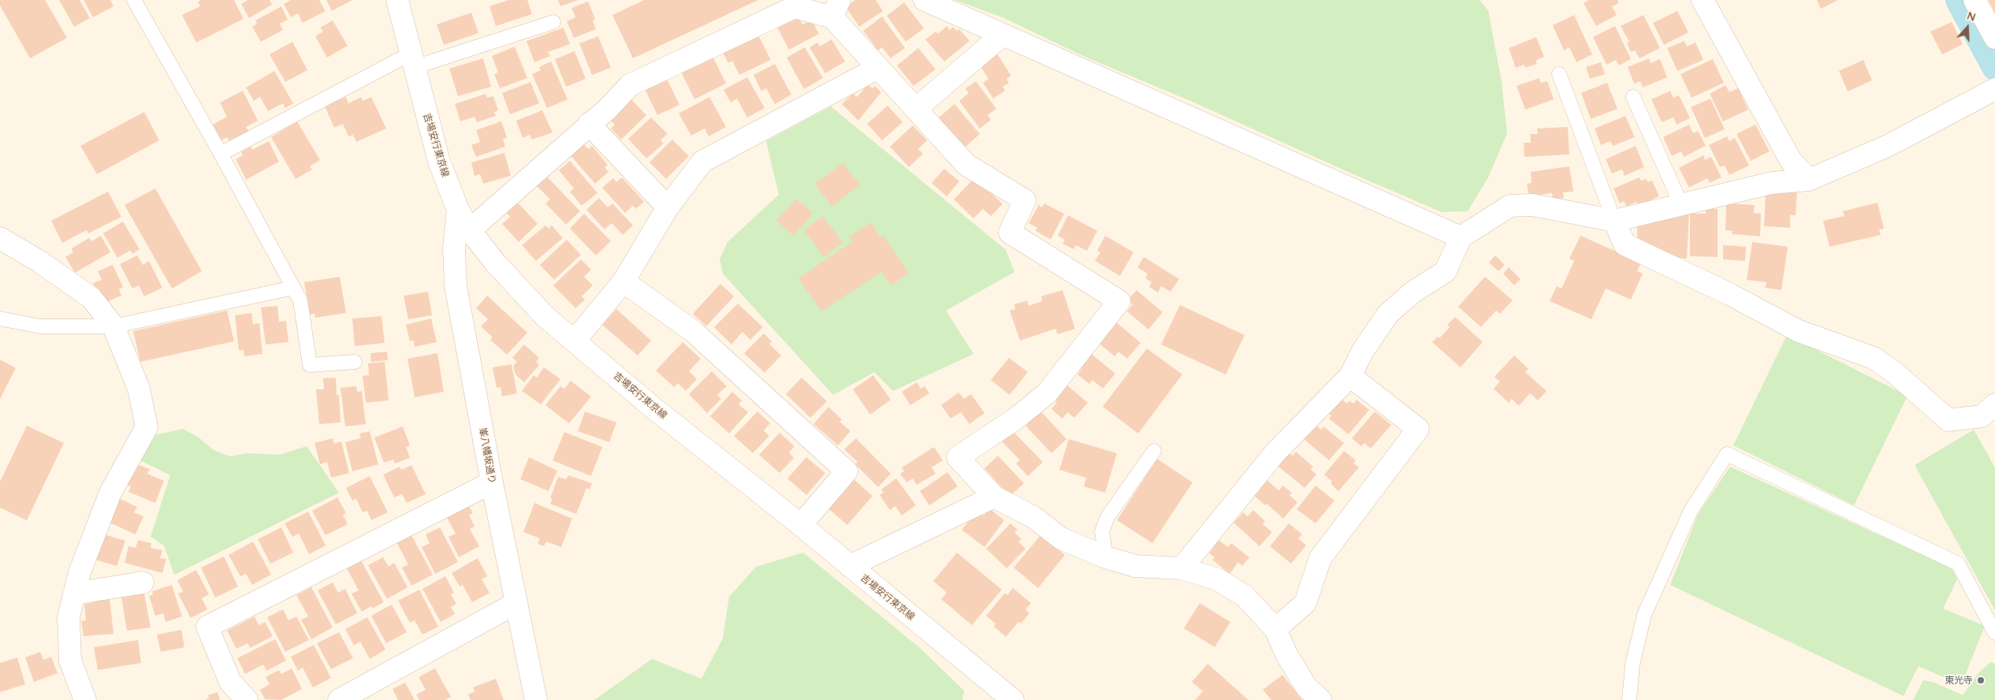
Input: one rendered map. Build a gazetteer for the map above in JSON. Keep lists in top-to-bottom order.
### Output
{
  "streets": {
    "street": ["吉場安行東京線", "峯八幡坂通り"]
  },
  "crossings": [
    ["吉場安行東京線", "峯八幡坂通り"]
  ],
  "places": ["東光寺"],
  "north": "top"
}
